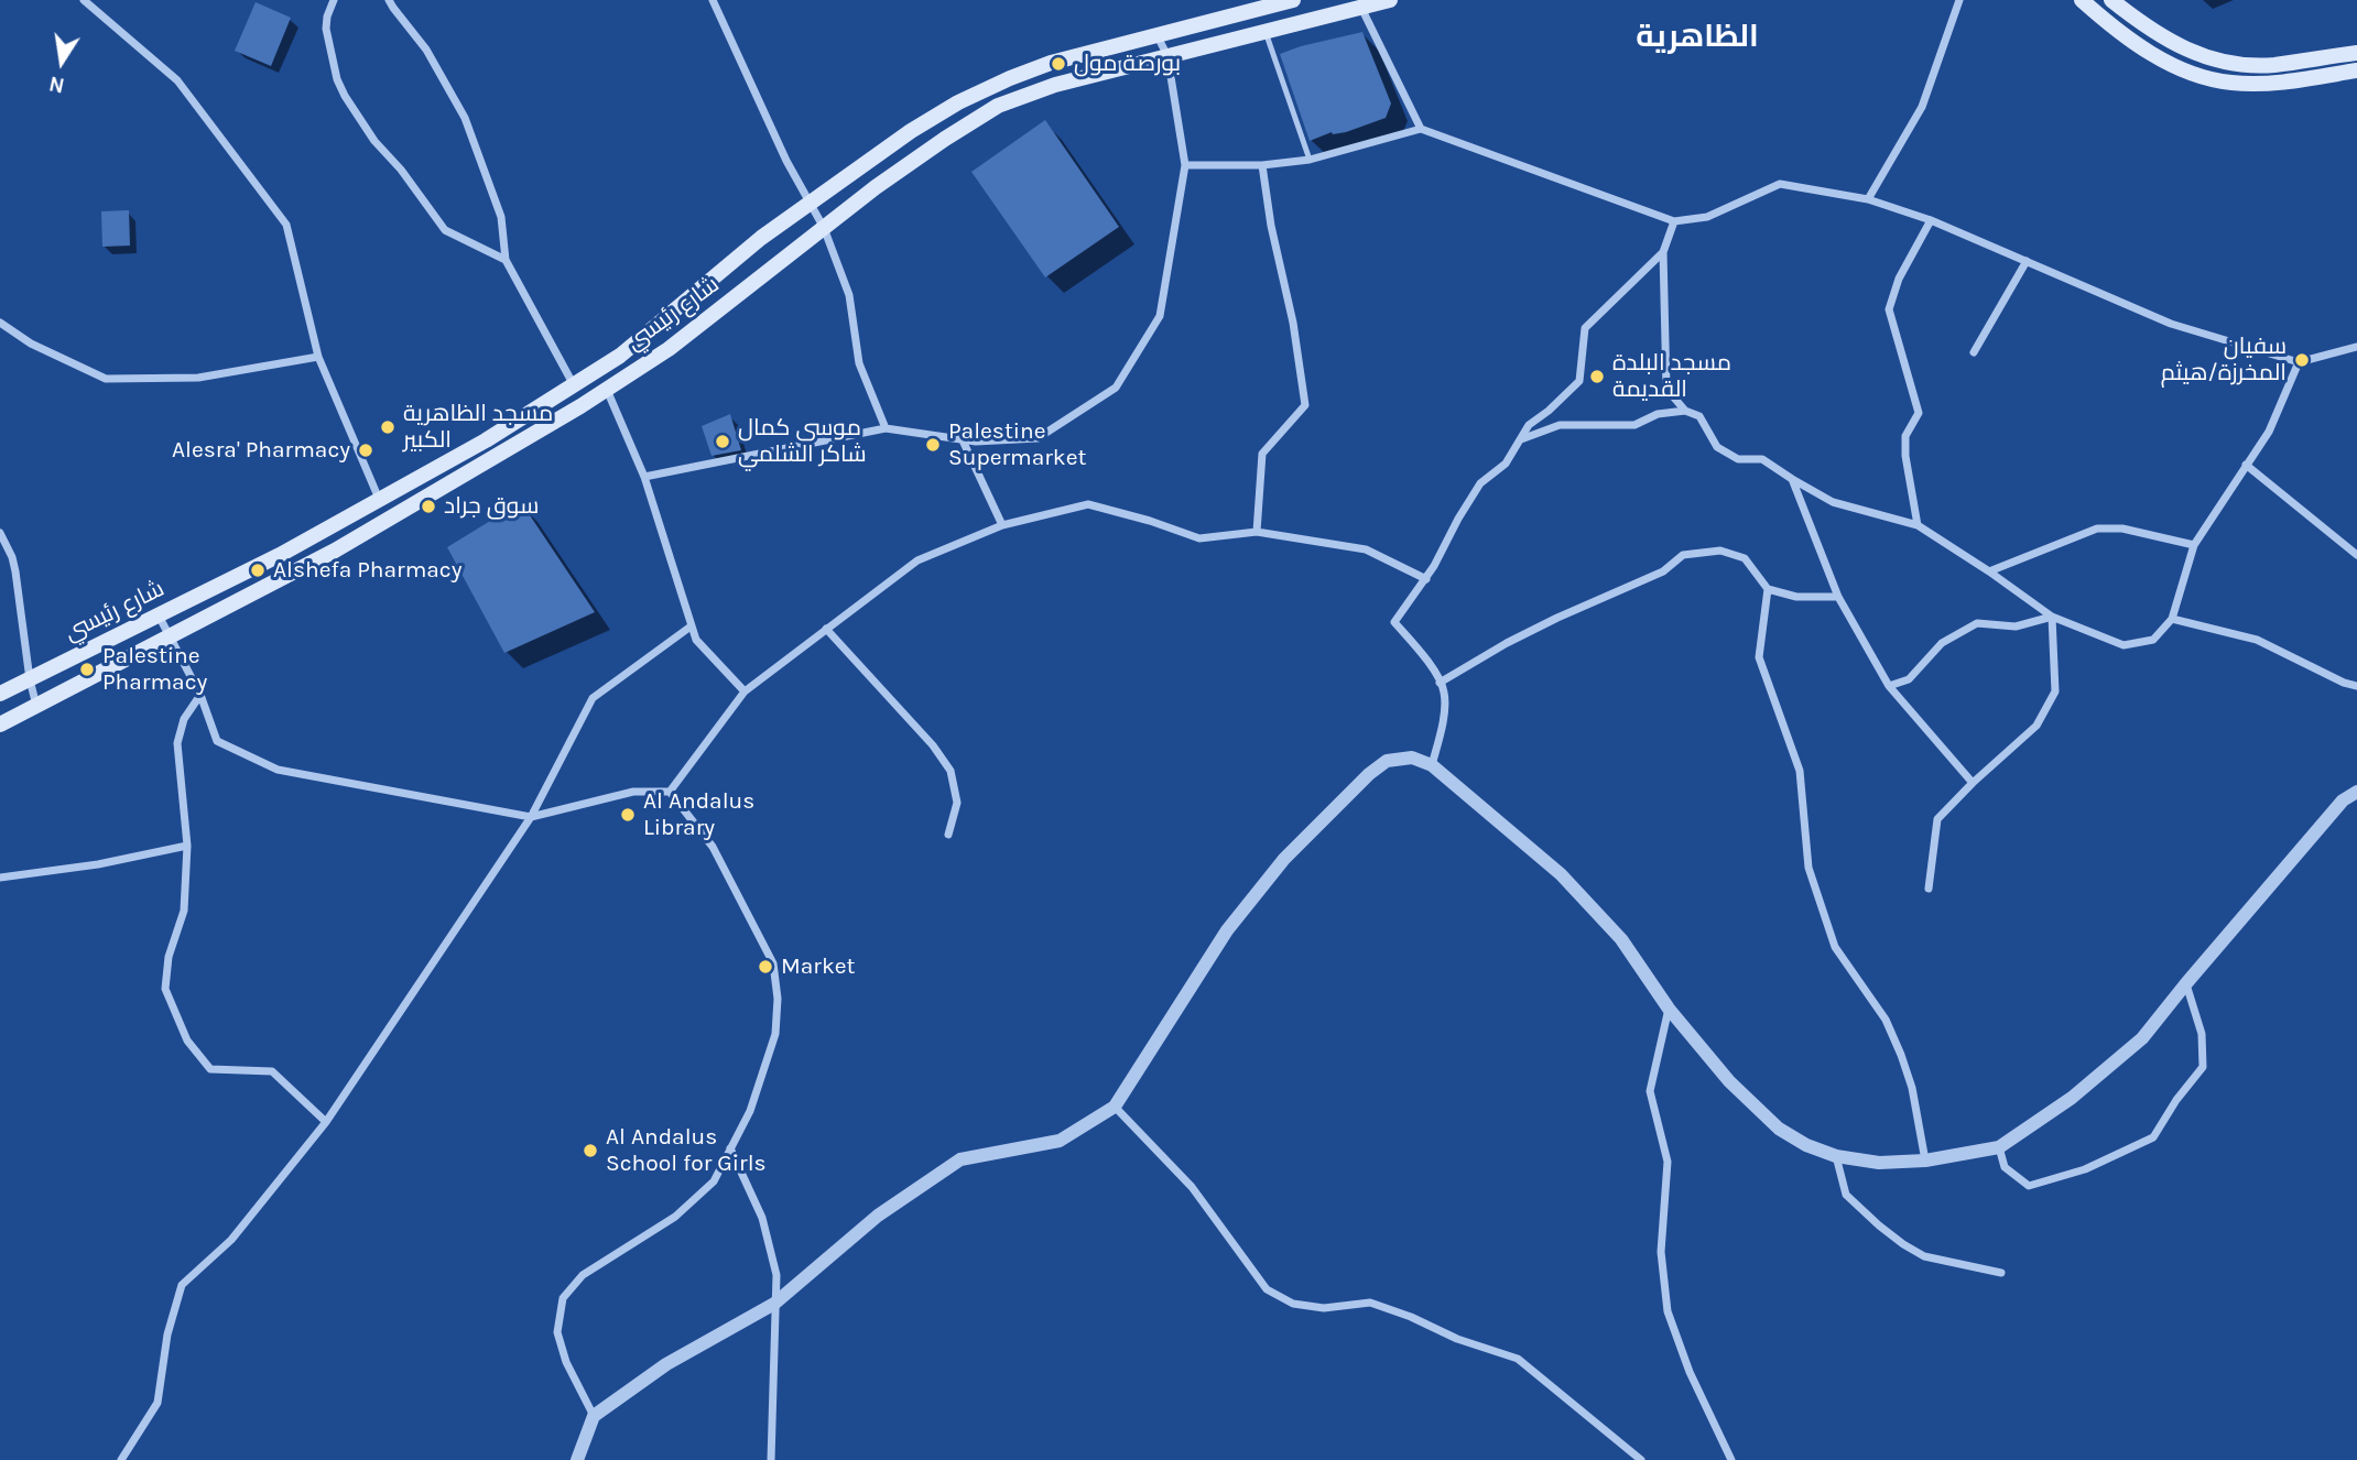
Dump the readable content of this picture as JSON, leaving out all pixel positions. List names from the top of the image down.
{
  "streets": {
    "main road": ["شارع رئيسي"]
  },
  "districts": ["الظاهرية"],
  "places": [
    "بورصة مول",
    "سفيان المخرزة/هيثم",
    "مسجد البلدة القديمة",
    "مسجد الظاهرية الكبير",
    "موسى كمال شاكر الشلمي",
    "Palestine Supermarket",
    "Alesra' Pharmacy",
    "سوق جراد",
    "Alshefa Pharmacy",
    "Palestine Pharmacy",
    "Al Andalus Library",
    "Market",
    "Al Andalus School for Girls"
  ],
  "north": "bottom"
}
